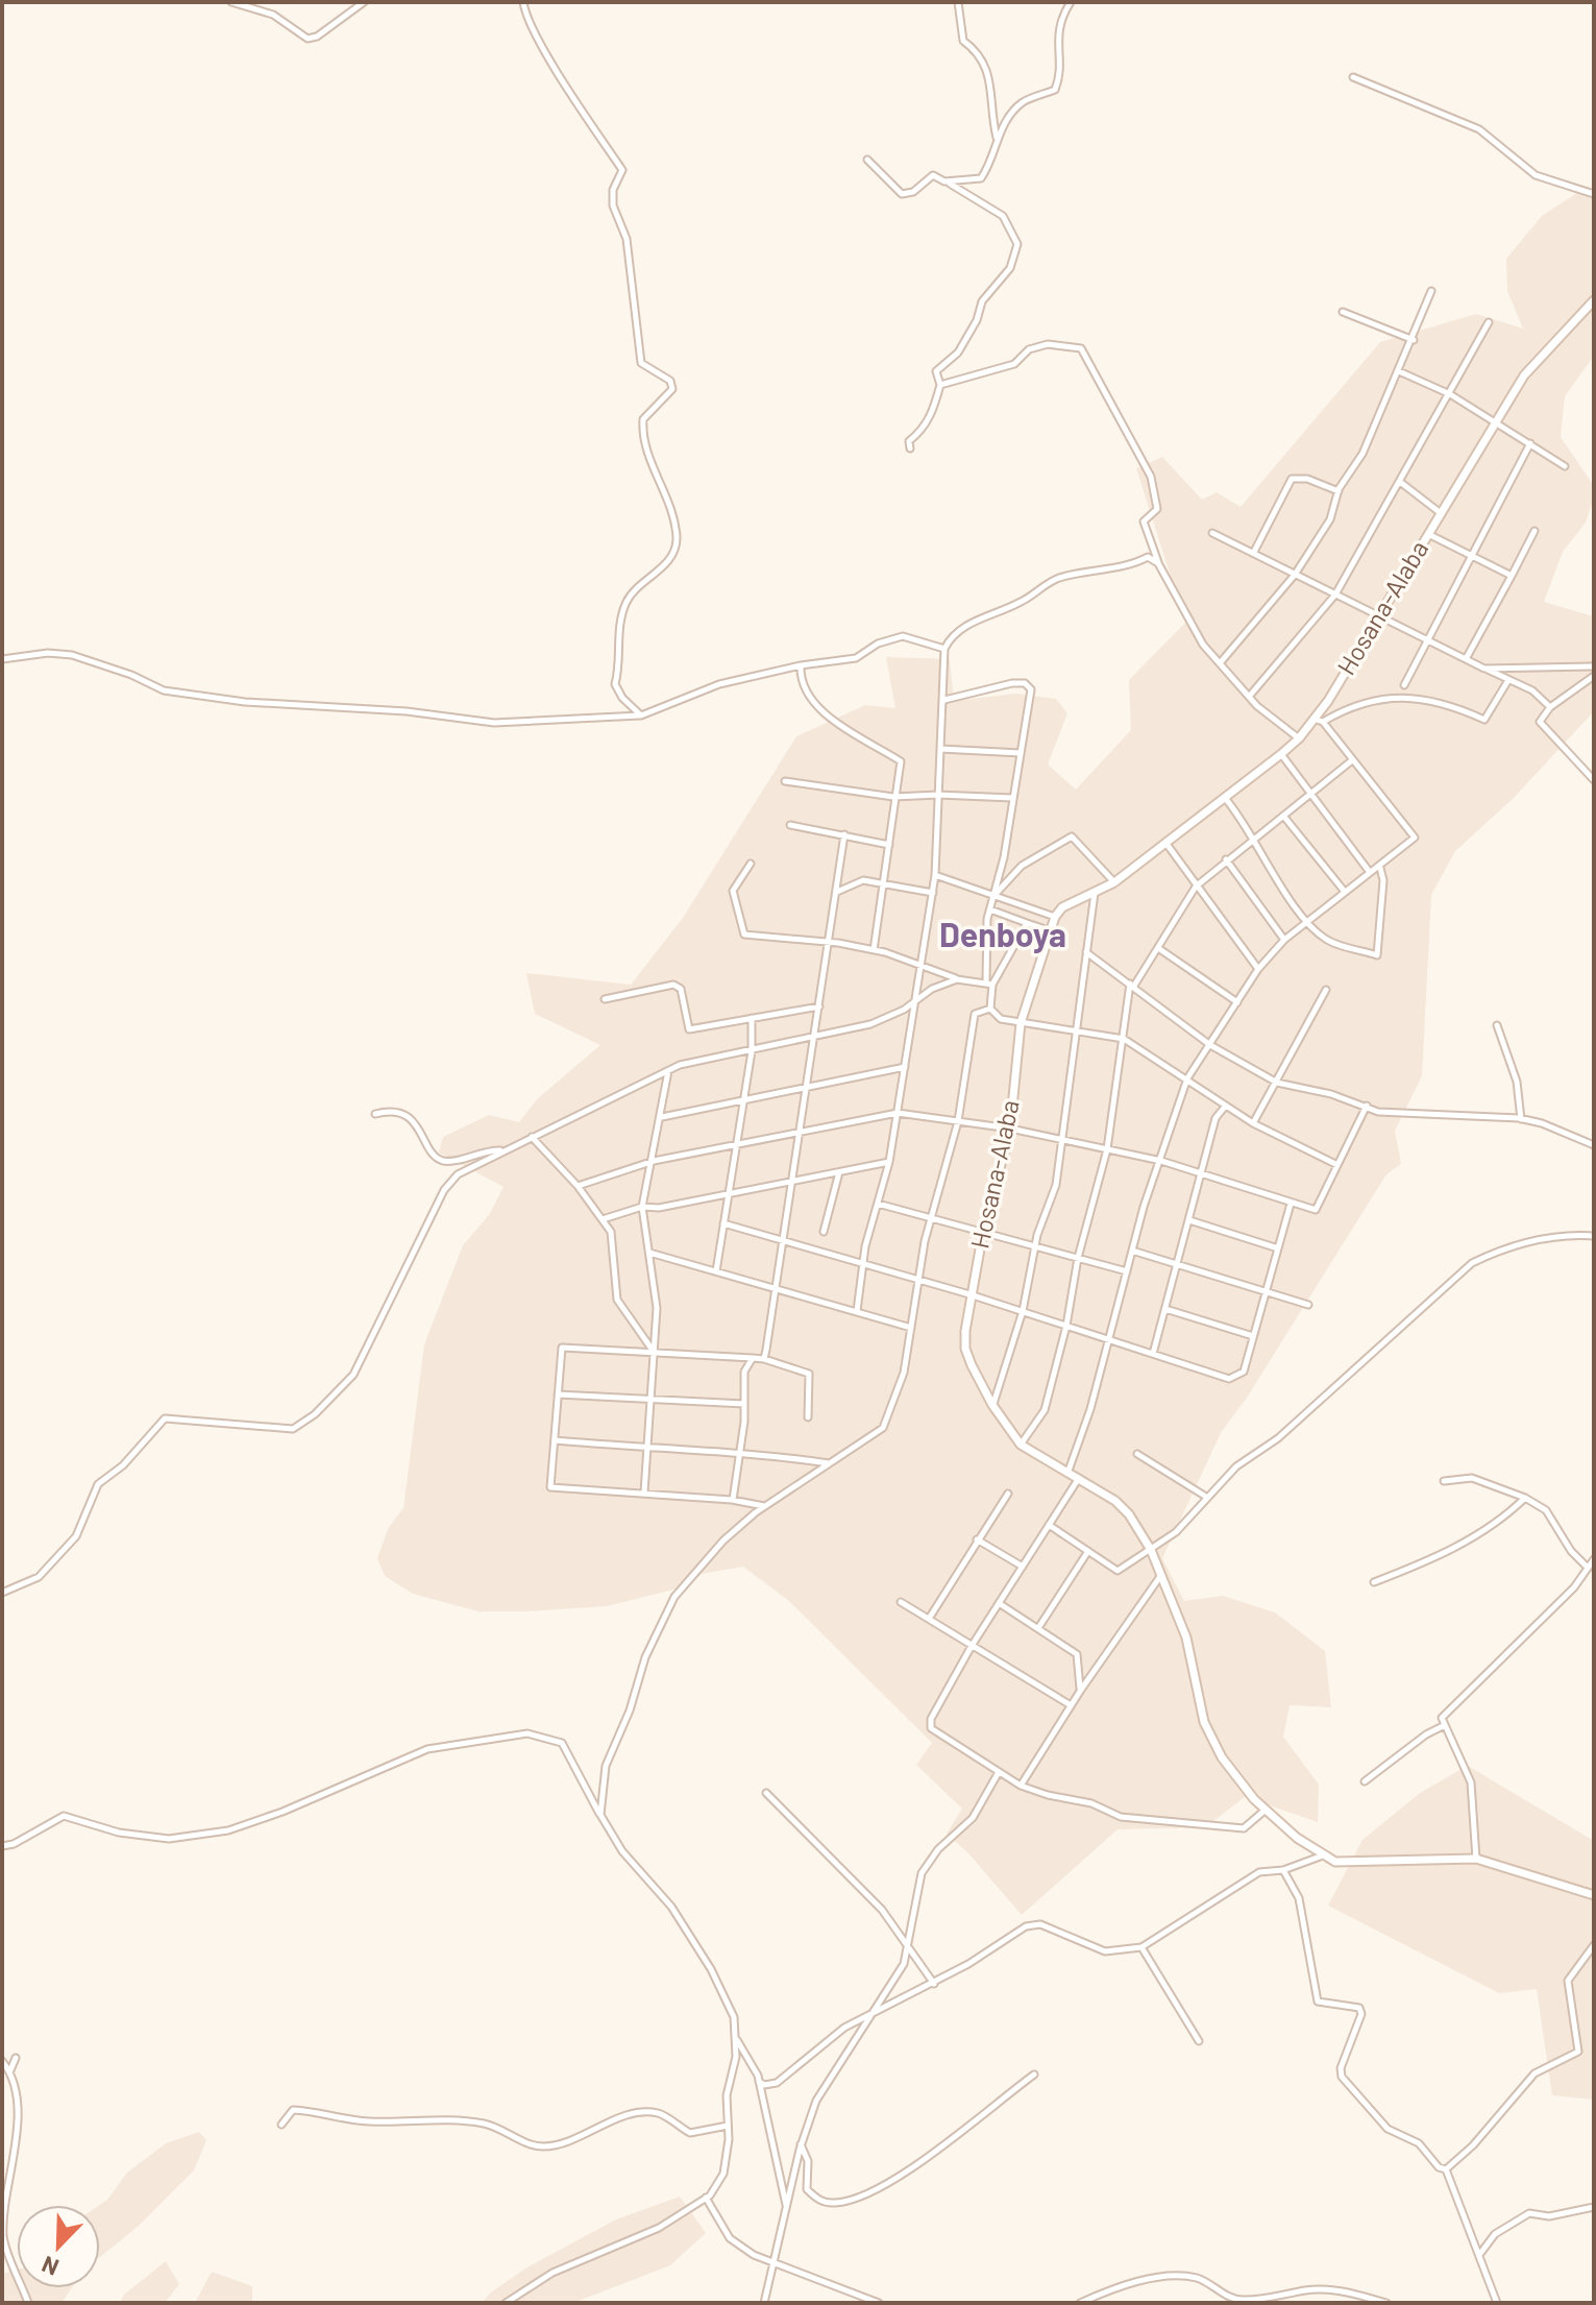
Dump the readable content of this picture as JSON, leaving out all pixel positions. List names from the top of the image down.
{
  "streets": {
    "main road": ["Hosana-Alaba"]
  },
  "districts": ["Denboya"],
  "north": "bottom left"
}
